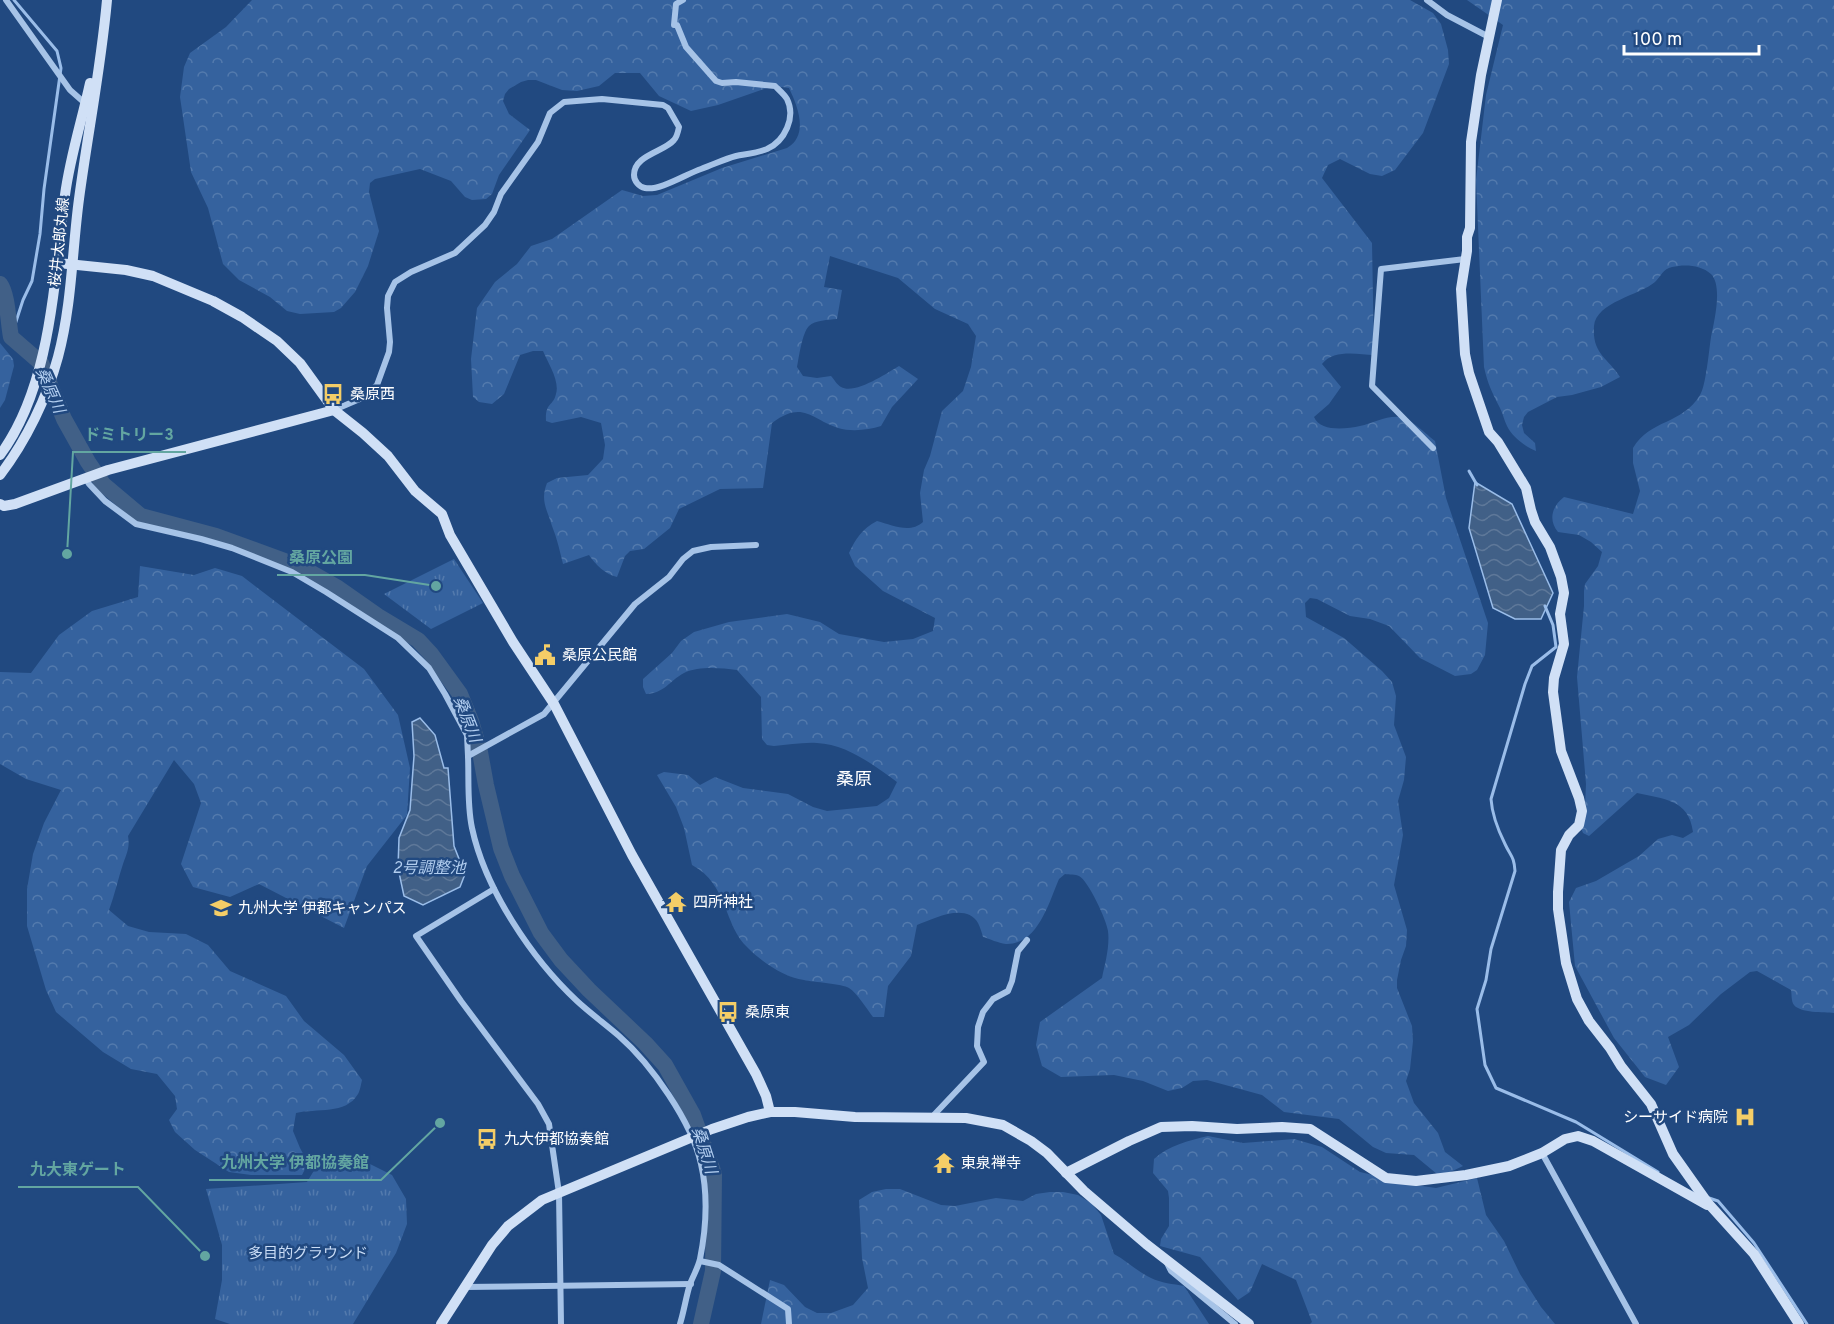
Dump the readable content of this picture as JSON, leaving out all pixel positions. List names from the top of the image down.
{
  "streets": {
    "street": ["桜井太郎丸線"]
  },
  "districts": ["桑原"],
  "water": ["桑原川", "2号調整池"],
  "parks": ["多目的グラウンド"],
  "places": {
    "bus stop": ["桑原西", "桑原東", "九大伊都協奏館"],
    "other": [
      "ドミトリー3",
      "桑原公園",
      "九州大学 伊都協奏館",
      "九大東ゲート"
    ],
    "public building": ["桑原公民館"],
    "temple": ["四所神社", "東泉禅寺"],
    "school or university": ["九州大学 伊都キャンパス"],
    "hospital": ["シーサイド病院"]
  },
  "scale_bar": "100 m"
}
